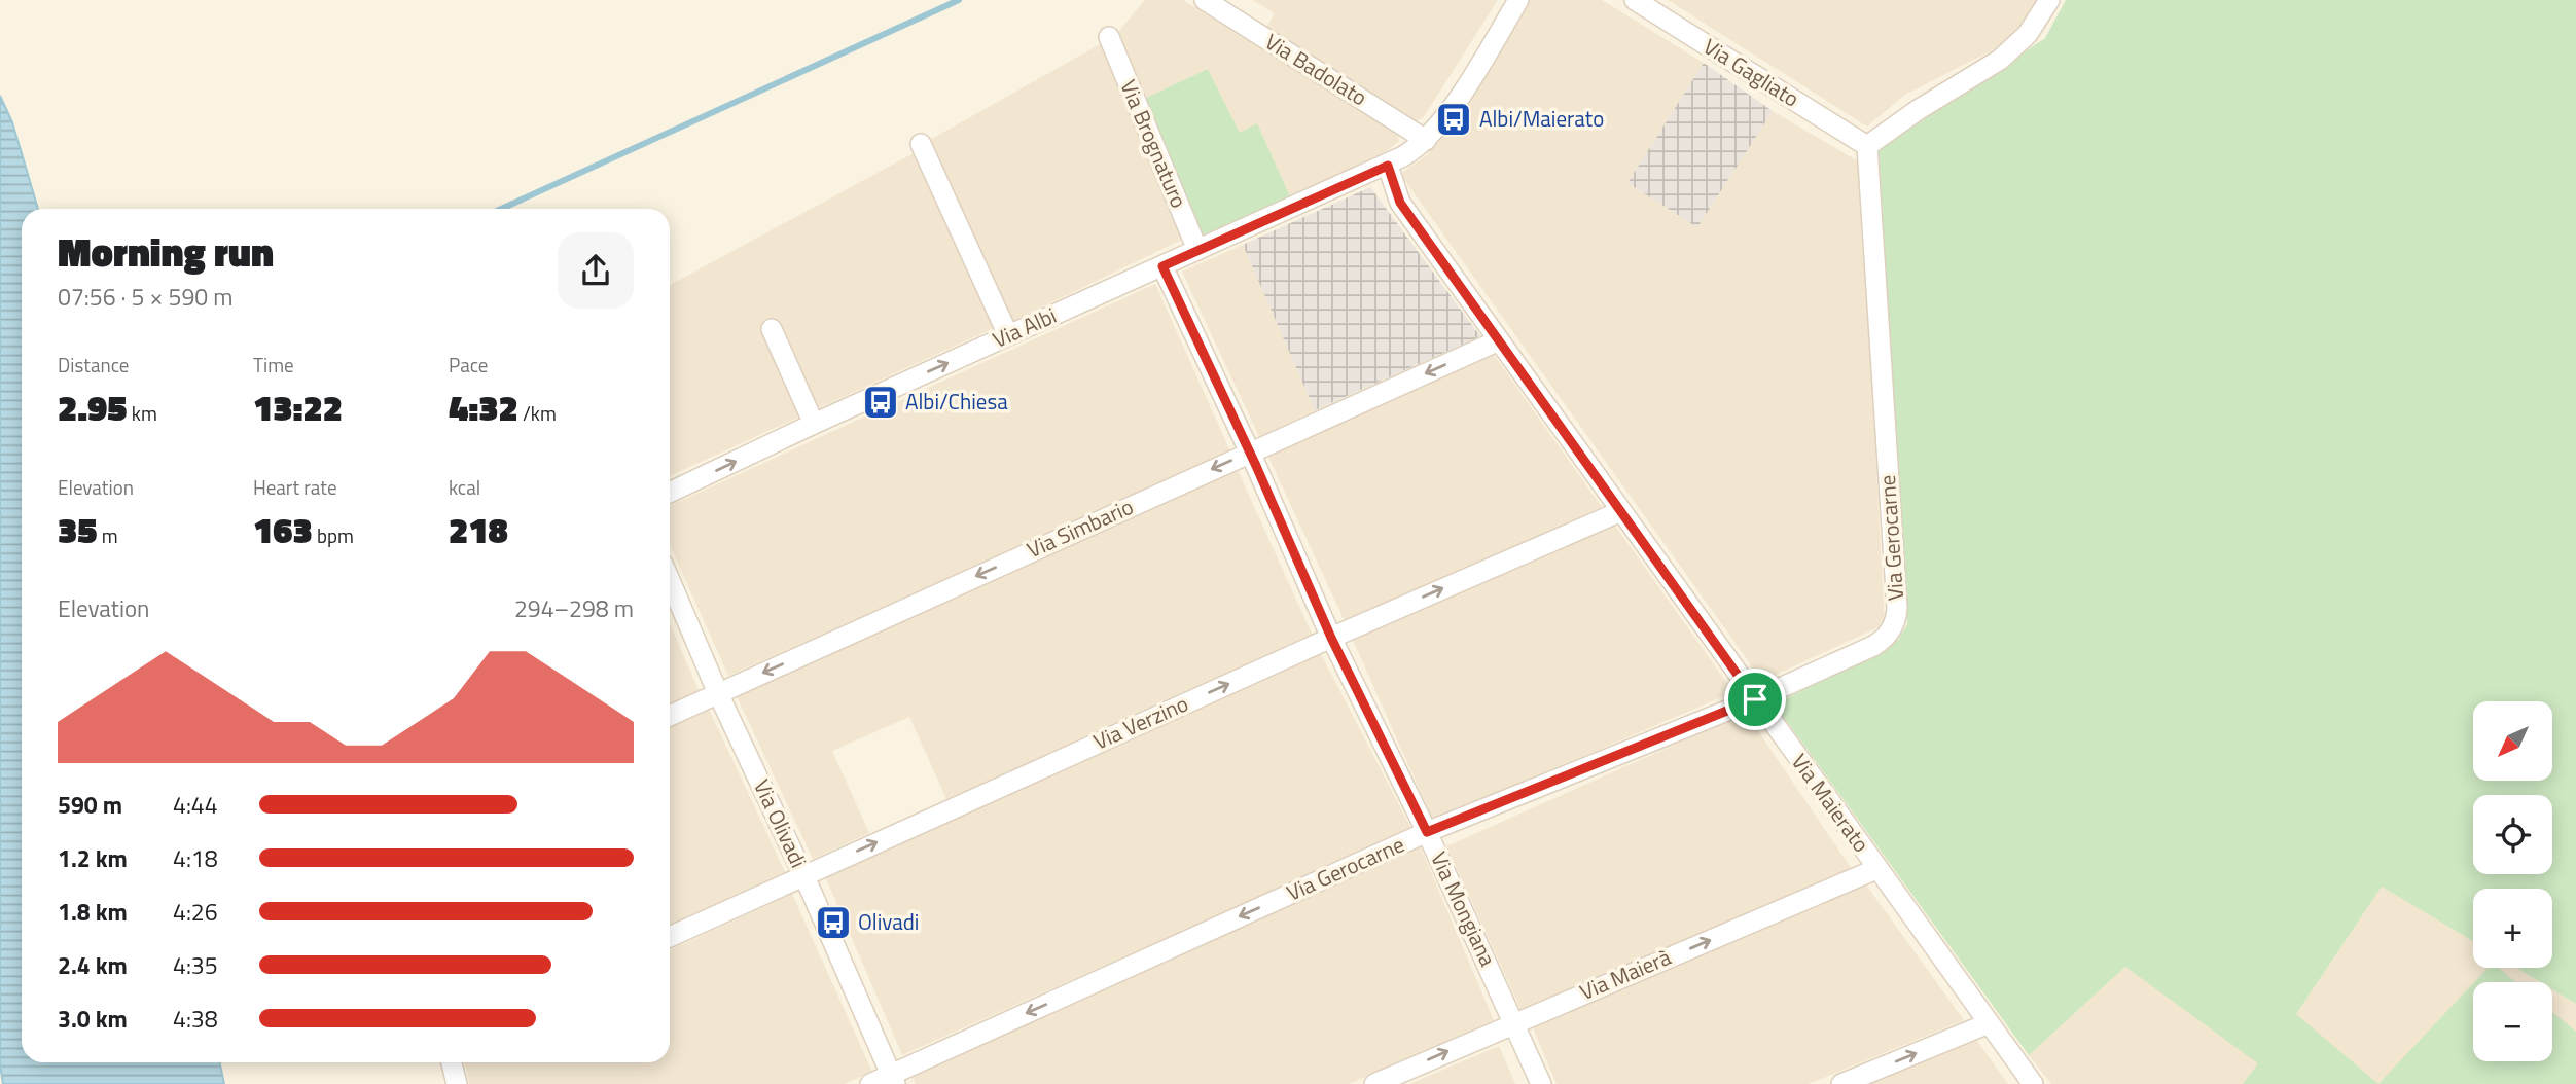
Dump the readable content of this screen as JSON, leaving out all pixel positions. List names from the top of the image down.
{
  "streets": {
    "street": [
      "Via Badolato",
      "Via Gagliato",
      "Via Brognaturo",
      "Via Albi",
      "Via Simbario",
      "Via Gerocarne",
      "Via Verzino",
      "Via Maierato",
      "Via Olivadi",
      "Via Mongiana",
      "Via Maierà"
    ]
  },
  "crossings": [
    ["Via Badolato", "Via Albi"],
    ["Via Gagliato", "Via Gerocarne"],
    ["Via Brognaturo", "Via Albi"],
    ["Via Albi", "Via Maierato"],
    ["Via Albi", "Via Mongiana"],
    ["Via Simbario", "Via Maierato"],
    ["Via Simbario", "Via Olivadi"],
    ["Via Simbario", "Via Mongiana"],
    ["Via Gerocarne", "Via Maierato"],
    ["Via Gerocarne", "Via Olivadi"],
    ["Via Gerocarne", "Via Mongiana"],
    ["Via Verzino", "Via Maierato"],
    ["Via Verzino", "Via Olivadi"],
    ["Via Verzino", "Via Mongiana"],
    ["Via Maierato", "Via Maierà"],
    ["Via Mongiana", "Via Maierà"]
  ],
  "one_way": [
    "Via Albi",
    "Via Simbario",
    "Via Gerocarne",
    "Via Verzino",
    "Via Maierà"
  ],
  "places": {
    "bus stop": ["Albi/Maierato", "Albi/Chiesa", "Olivadi"]
  },
  "north": "bottom left",
  "page": {
    "heading": ["Morning run", "07:56 · 5 × 590 m"],
    "stats": [
      ["Distance", "2.95 km"],
      ["Time", "13:22"],
      ["Pace", "4:32 /km"],
      ["Elevation", "35 m"],
      ["Heart rate", "163 bpm"],
      ["kcal", "218"]
    ],
    "chart": ["Elevation", "294–298 m"],
    "map_buttons": ["+", "−"],
    "list": [
      {
        "name": "590 m",
        "note": "4:44"
      },
      {
        "name": "1.2 km",
        "note": "4:18"
      },
      {
        "name": "1.8 km",
        "note": "4:26"
      },
      {
        "name": "2.4 km",
        "note": "4:35"
      },
      {
        "name": "3.0 km",
        "note": "4:38"
      }
    ]
  }
}
